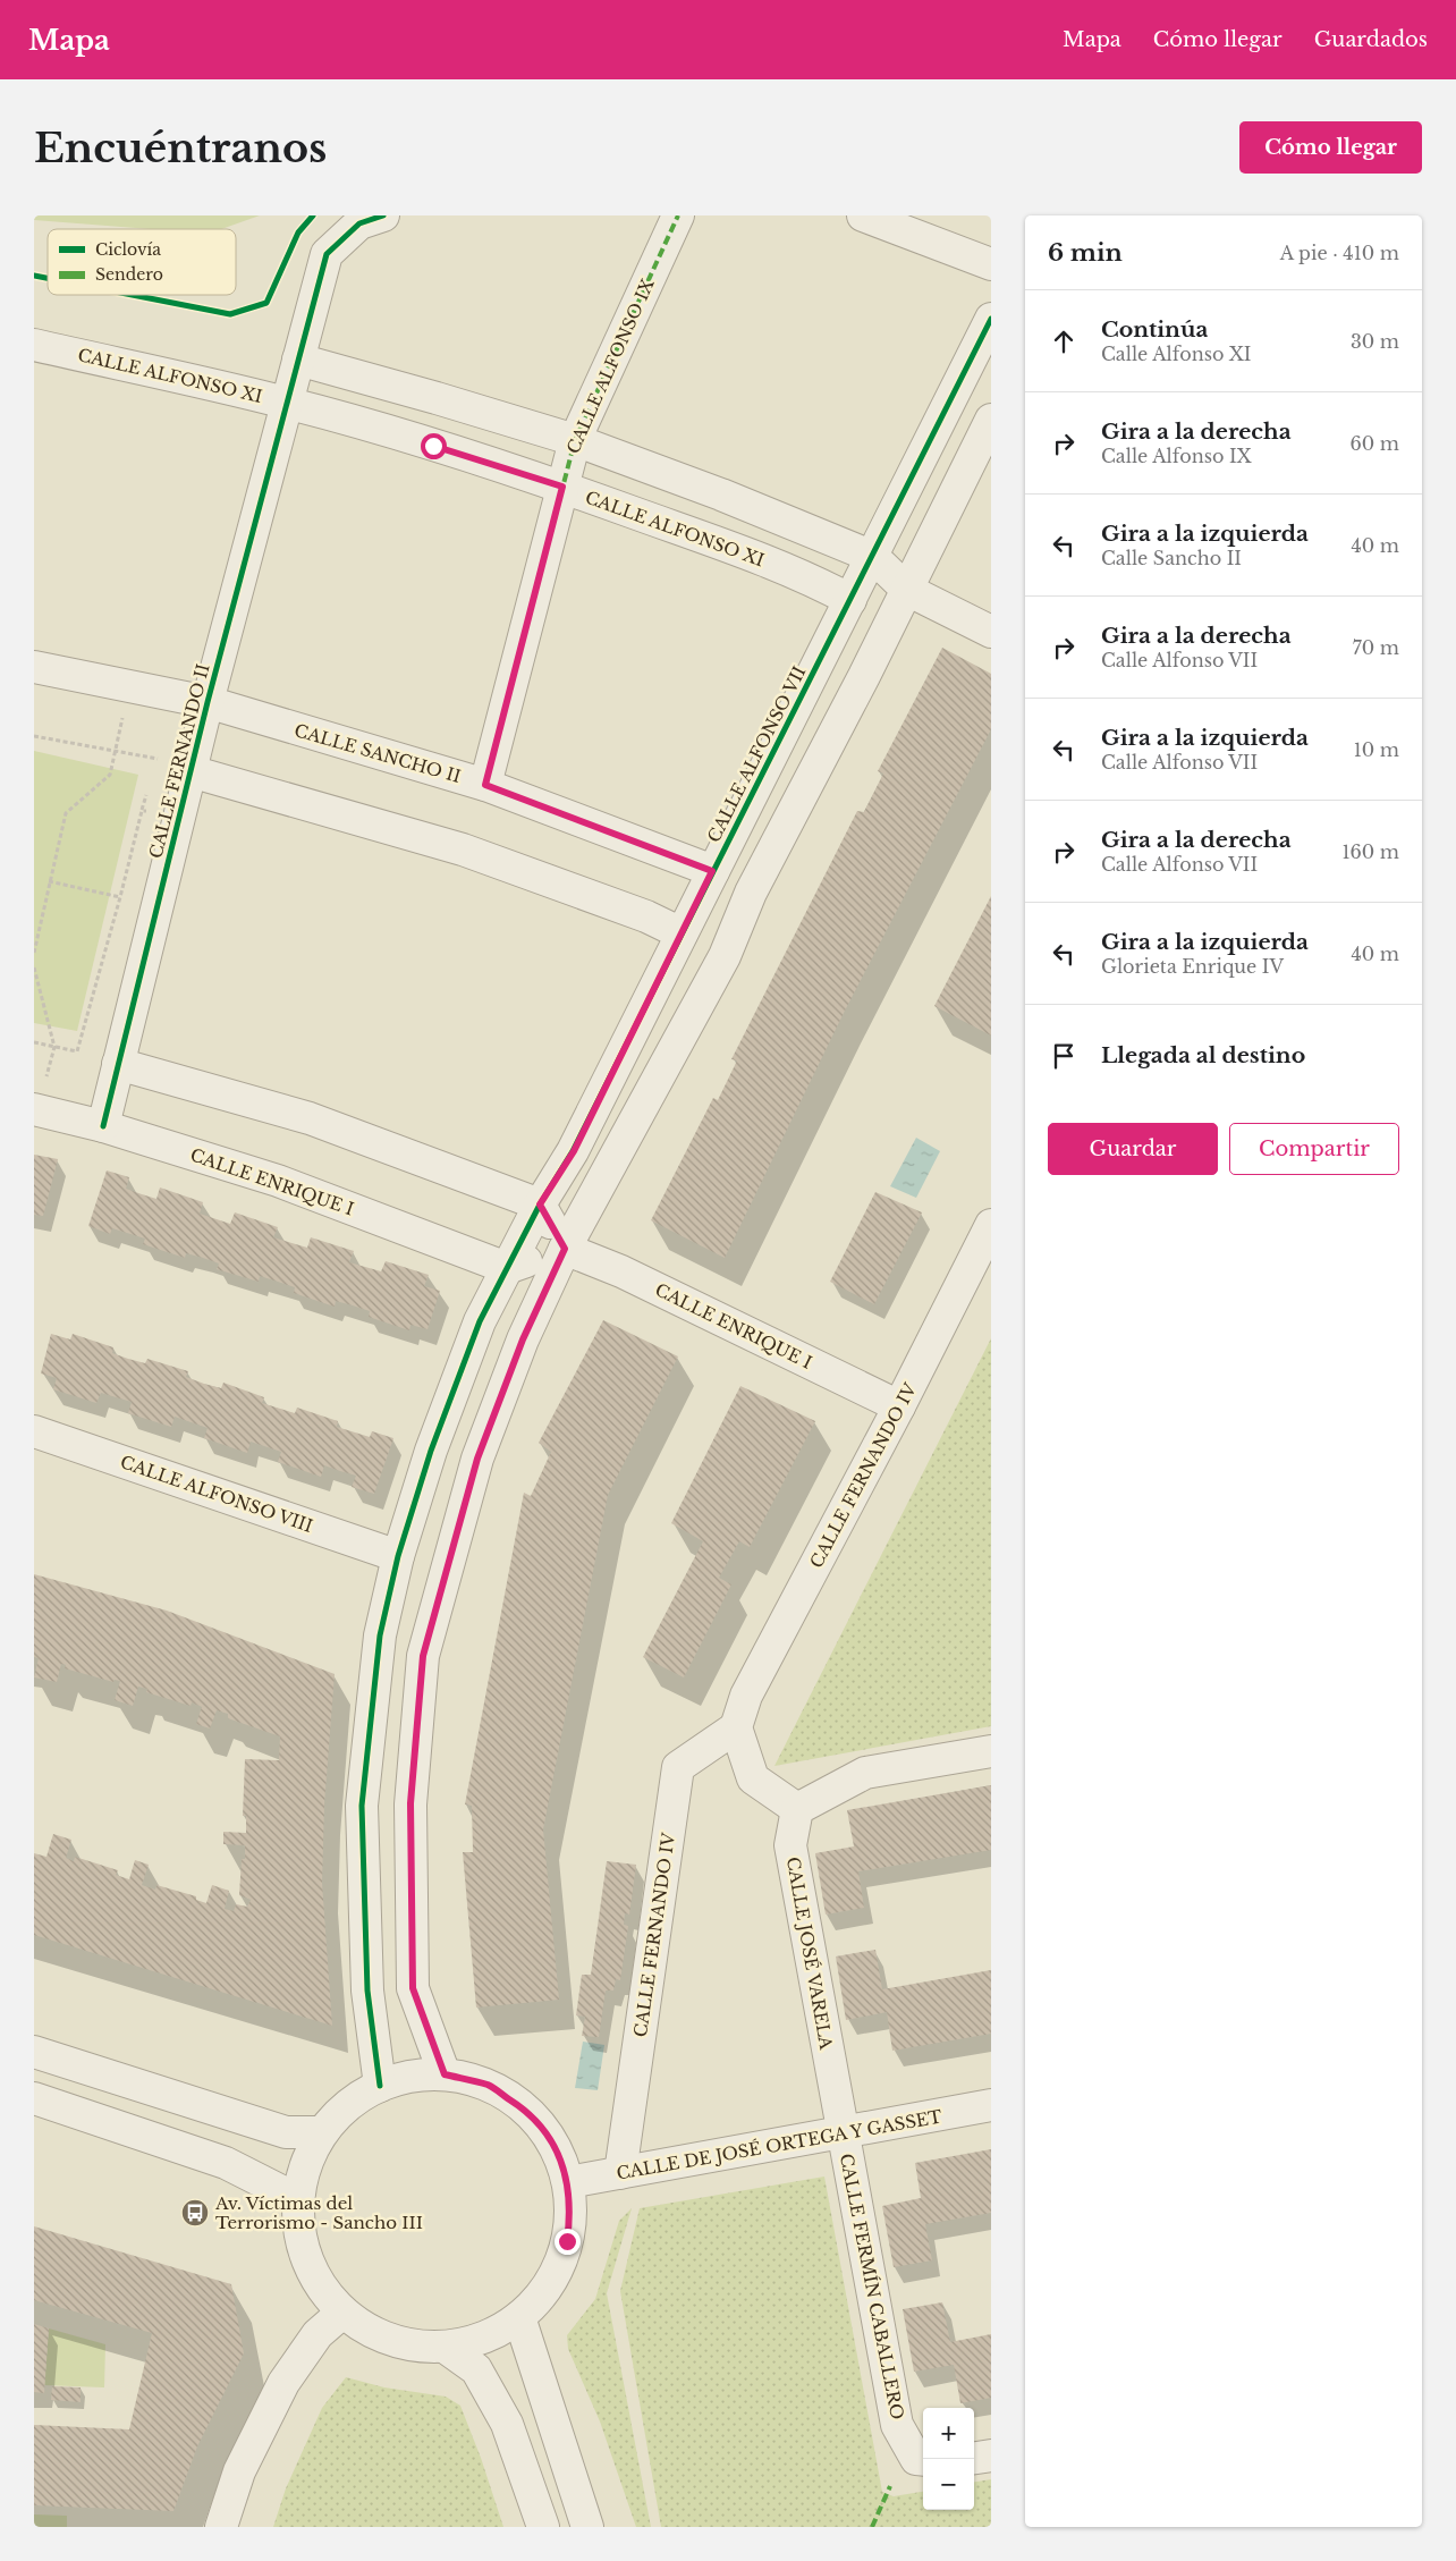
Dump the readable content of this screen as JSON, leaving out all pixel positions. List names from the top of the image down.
{
  "streets": {
    "street": [
      "CALLE ALFONSO IX",
      "CALLE ALFONSO XI",
      "CALLE SANCHO II",
      "CALLE ALFONSO VII",
      "CALLE FERNANDO II",
      "CALLE ENRIQUE I",
      "CALLE FERNANDO IV",
      "CALLE ALFONSO VIII",
      "CALLE JOSÉ VARELA",
      "CALLE DE JOSÉ ORTEGA Y GASSET",
      "CALLE FERMÍN CABALLERO"
    ]
  },
  "crossings": [
    ["CALLE ALFONSO IX", "CALLE ALFONSO XI"],
    ["CALLE ALFONSO IX", "CALLE SANCHO II"],
    ["CALLE ALFONSO XI", "CALLE ALFONSO VII"],
    ["CALLE ALFONSO XI", "CALLE FERNANDO II"],
    ["CALLE SANCHO II", "CALLE ALFONSO VII"],
    ["CALLE SANCHO II", "CALLE FERNANDO II"],
    ["CALLE ALFONSO VII", "CALLE ENRIQUE I"],
    ["CALLE ALFONSO VII", "CALLE ALFONSO VIII"],
    ["CALLE FERNANDO II", "CALLE ENRIQUE I"],
    ["CALLE ENRIQUE I", "CALLE FERNANDO IV"],
    ["CALLE FERNANDO IV", "CALLE DE JOSÉ ORTEGA Y GASSET"],
    ["CALLE JOSÉ VARELA", "CALLE DE JOSÉ ORTEGA Y GASSET"],
    ["CALLE JOSÉ VARELA", "CALLE FERMÍN CABALLERO"],
    ["CALLE DE JOSÉ ORTEGA Y GASSET", "CALLE FERMÍN CABALLERO"]
  ],
  "places": {
    "bus stop": ["Av. Víctimas del Terrorismo - Sancho III"]
  },
  "legend": ["Ciclovía", "Sendero"],
  "page": {
    "header": "Mapa",
    "nav": ["Mapa", "Cómo llegar", "Guardados"],
    "buttons": [
      "Cómo llegar",
      ["Guardar", "Compartir"]
    ],
    "title": "Encuéntranos",
    "heading": ["6 min", "A pie · 410 m"],
    "list": [
      ["Continúa", "Calle Alfonso XI", "30 m"],
      ["Gira a la derecha", "Calle Alfonso IX", "60 m"],
      ["Gira a la izquierda", "Calle Sancho II", "40 m"],
      ["Gira a la derecha", "Calle Alfonso VII", "70 m"],
      ["Gira a la izquierda", "Calle Alfonso VII", "10 m"],
      ["Gira a la derecha", "Calle Alfonso VII", "160 m"],
      ["Gira a la izquierda", "Glorieta Enrique IV", "40 m"],
      "Llegada al destino"
    ],
    "map_buttons": ["+", "−"]
  }
}
